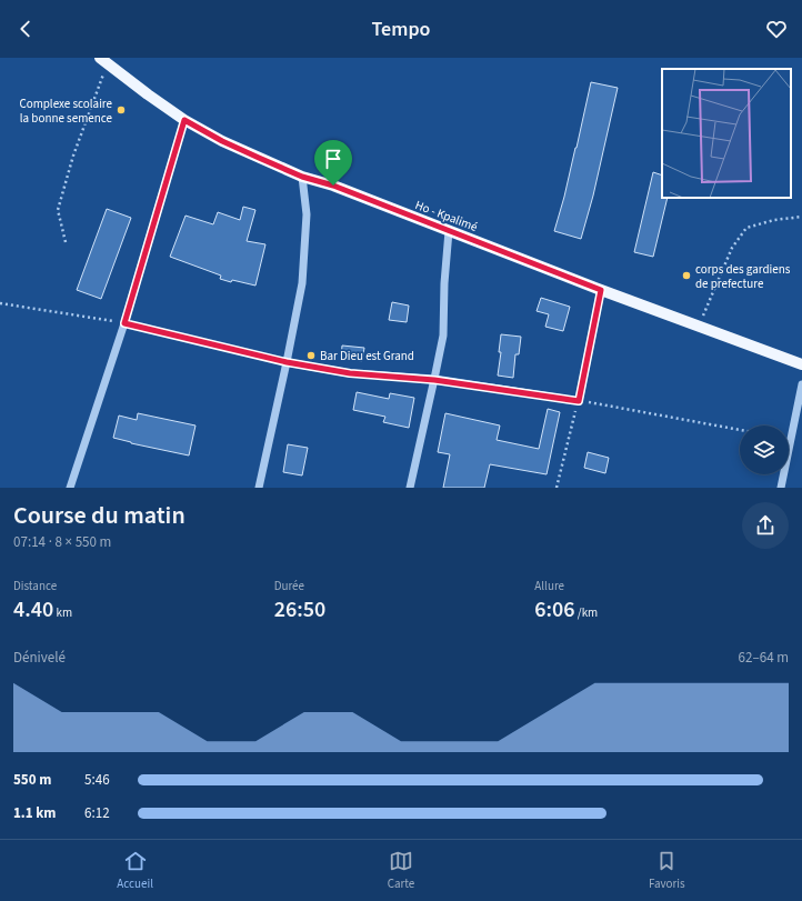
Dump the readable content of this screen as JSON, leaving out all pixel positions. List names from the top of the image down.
{
  "streets": {
    "main road": ["Ho - Kpalimé"]
  },
  "places": ["Complexe scolaire la bonne semence", "corps des gardiens de prefecture", "Bar Dieu est Grand"],
  "page": {
    "header": "Tempo",
    "heading": ["Course du matin", "07:14 · 8 × 550 m"],
    "stats": [
      ["Distance", "4.40 km"],
      ["Durée", "26:50"],
      ["Allure", "6:06 /km"]
    ],
    "chart": ["Dénivelé", "62–64 m"],
    "list": [
      {
        "name": "550 m",
        "note": "5:46"
      },
      {
        "name": "1.1 km",
        "note": "6:12"
      }
    ],
    "tabs": ["Accueil", "Carte", "Favoris"]
  }
}
